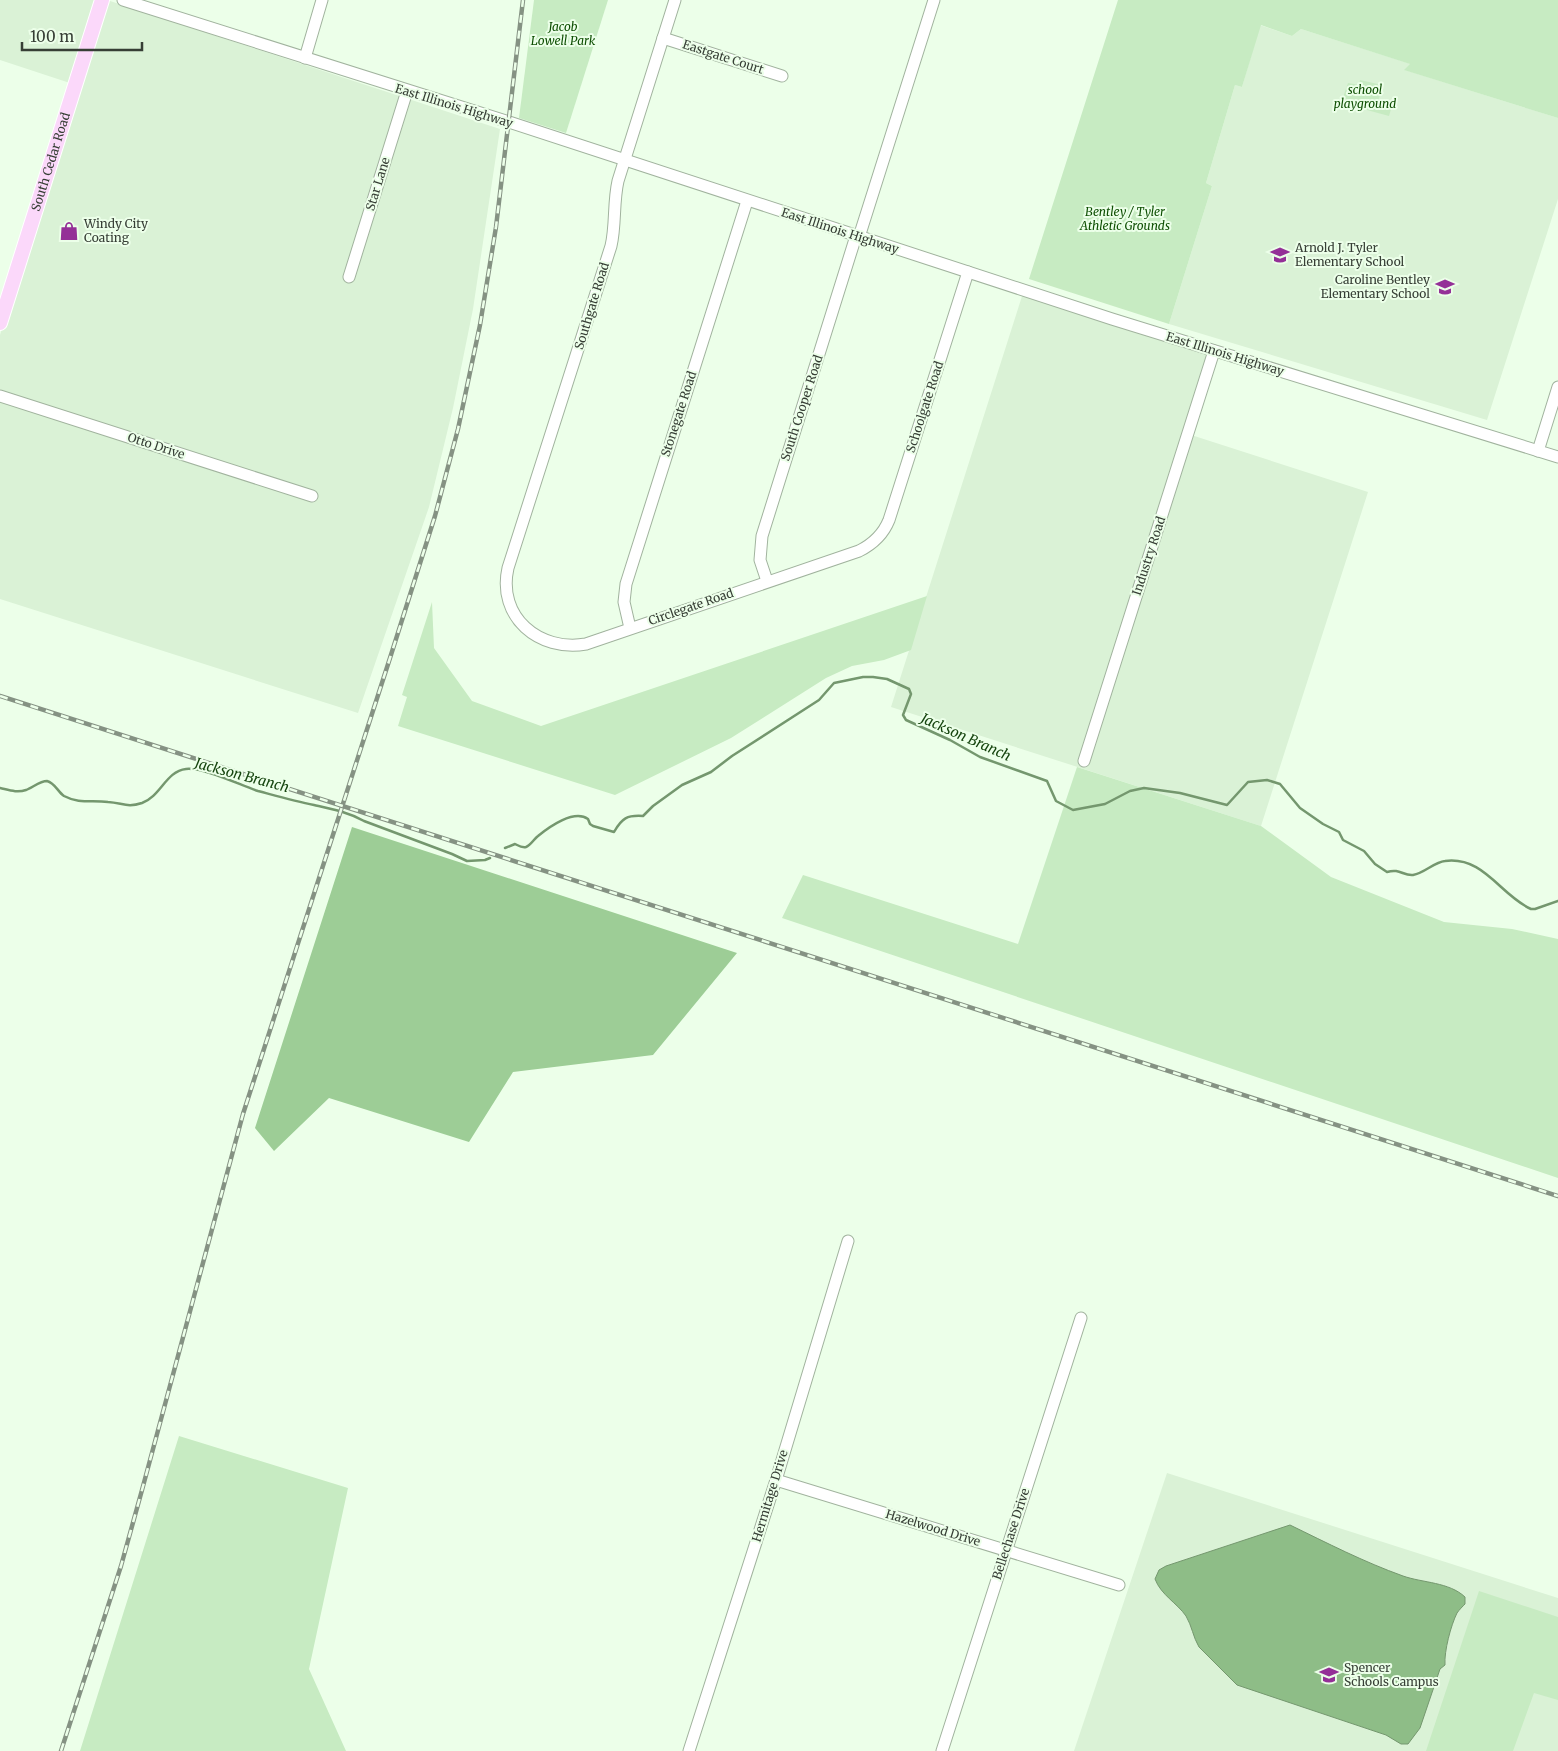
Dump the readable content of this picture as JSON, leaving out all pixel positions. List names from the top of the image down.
{
  "streets": {
    "main road": ["South Cedar Road"],
    "street": [
      "Eastgate Court",
      "East Illinois Highway",
      "Star Lane",
      "Southgate Road",
      "Schoolgate Road",
      "South Cooper Road",
      "Stonegate Road",
      "Otto Drive",
      "Industry Road",
      "Circlegate Road",
      "Hermitage Drive",
      "Hazelwood Drive",
      "Bellechase Drive"
    ]
  },
  "crossings": [
    ["Eastgate Court", "Southgate Road"],
    ["East Illinois Highway", "Star Lane"],
    ["East Illinois Highway", "Southgate Road"],
    ["East Illinois Highway", "Schoolgate Road"],
    ["East Illinois Highway", "South Cooper Road"],
    ["East Illinois Highway", "Stonegate Road"],
    ["East Illinois Highway", "Industry Road"],
    ["Southgate Road", "Circlegate Road"],
    ["Schoolgate Road", "Circlegate Road"],
    ["South Cooper Road", "Circlegate Road"],
    ["Stonegate Road", "Circlegate Road"],
    ["Hermitage Drive", "Hazelwood Drive"],
    ["Hazelwood Drive", "Bellechase Drive"]
  ],
  "water": ["Jackson Branch"],
  "parks": ["Jacob Lowell Park", "school playground", "Bentley / Tyler Athletic Grounds"],
  "places": {
    "shop": ["Windy City Coating"],
    "school or university": ["Arnold J. Tyler Elementary School", "Caroline Bentley Elementary School", "Spencer Schools Campus"]
  },
  "scale_bar": "100 m"
}
